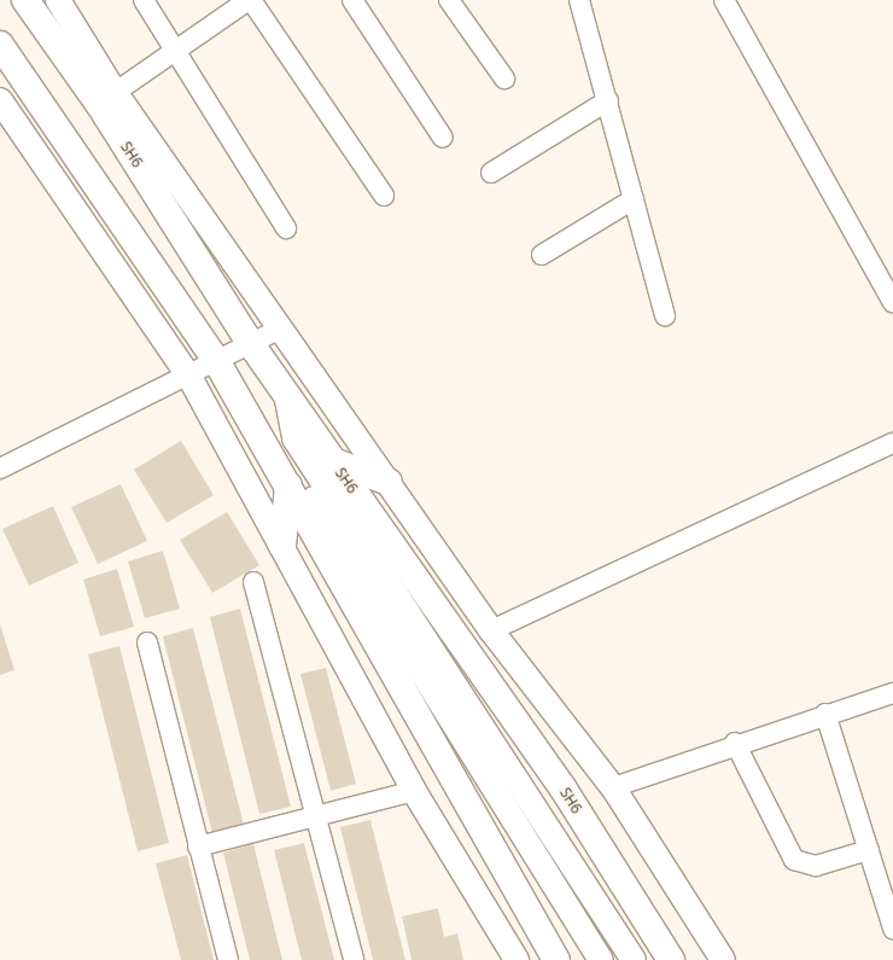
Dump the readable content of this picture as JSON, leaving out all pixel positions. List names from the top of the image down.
{
  "streets": {
    "main road": ["SH6"]
  }
}
